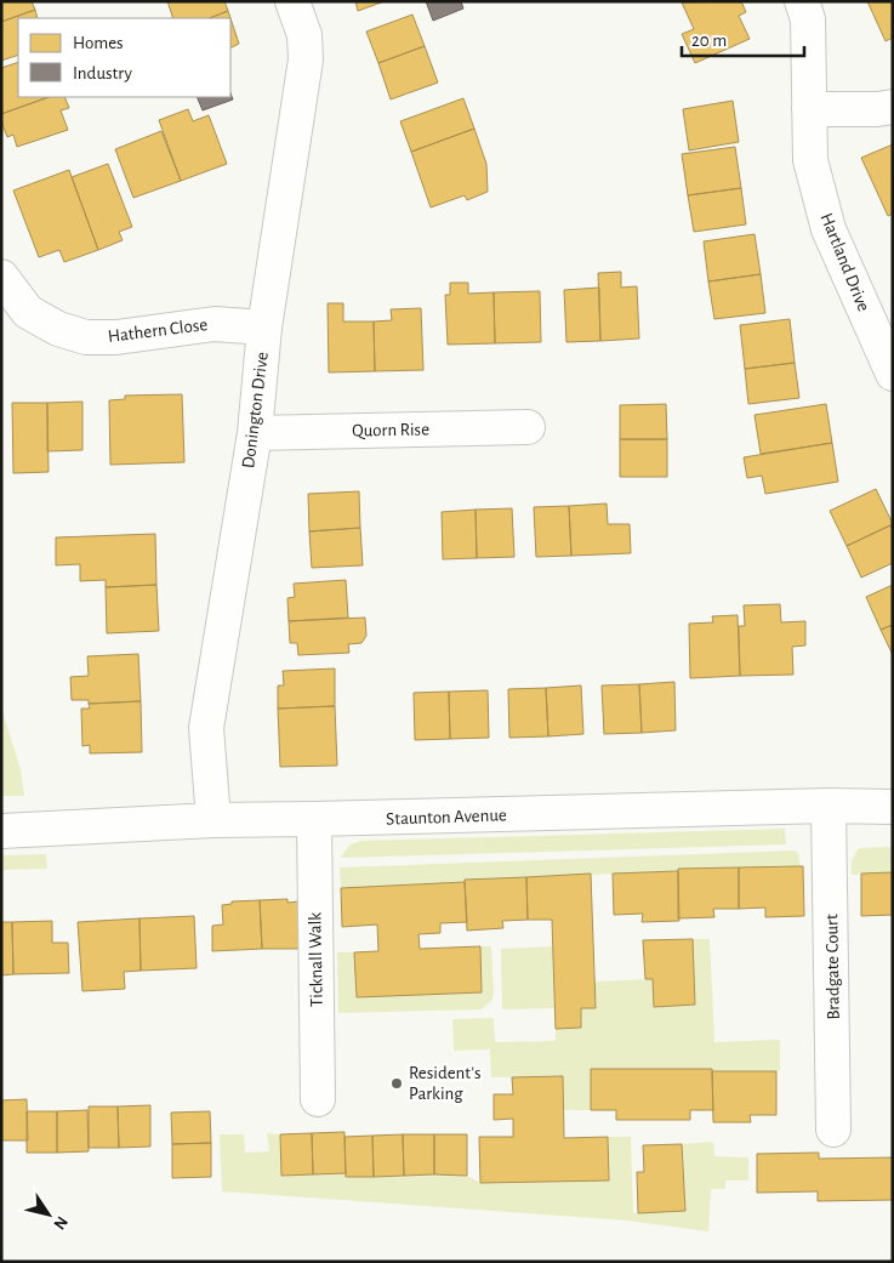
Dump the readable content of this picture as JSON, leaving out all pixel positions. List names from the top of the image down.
{
  "streets": {
    "street": [
      "Hartland Drive",
      "Hathern Close",
      "Donington Drive",
      "Quorn Rise",
      "Staunton Avenue",
      "Ticknall Walk",
      "Bradgate Court"
    ]
  },
  "crossings": [
    ["Hathern Close", "Donington Drive"],
    ["Donington Drive", "Quorn Rise"],
    ["Donington Drive", "Staunton Avenue"],
    ["Staunton Avenue", "Ticknall Walk"],
    ["Staunton Avenue", "Bradgate Court"]
  ],
  "places": ["Resident's Parking"],
  "legend": ["Homes", "Industry"],
  "scale_bar": "20 m",
  "north": "bottom right"
}
